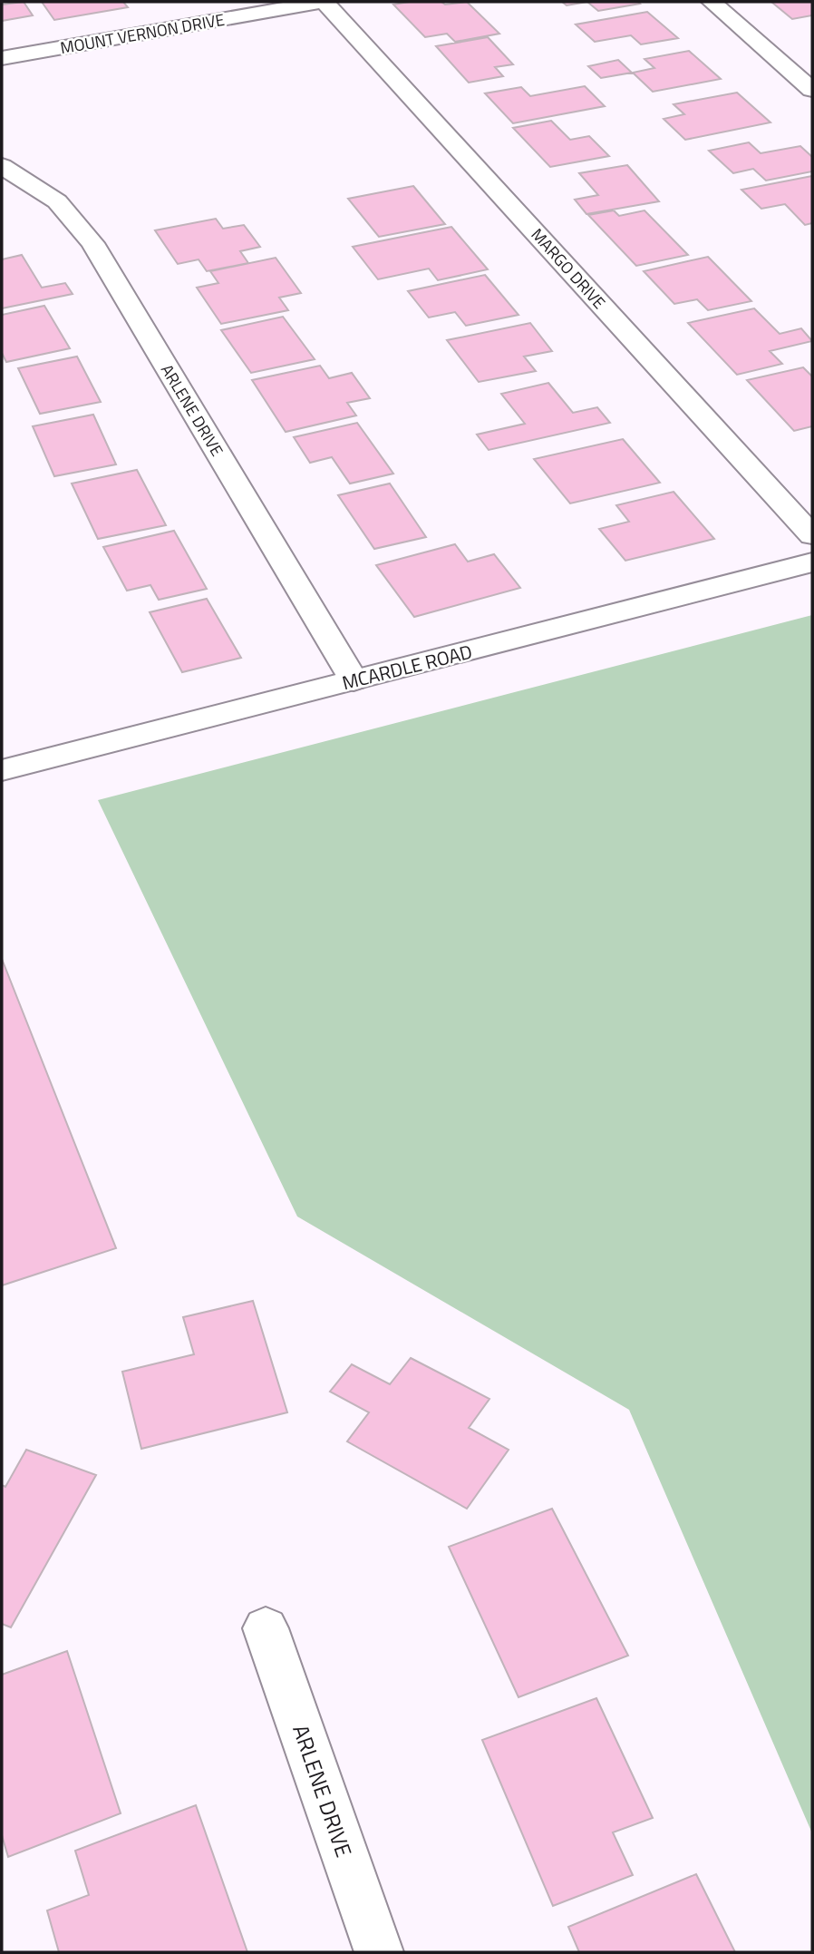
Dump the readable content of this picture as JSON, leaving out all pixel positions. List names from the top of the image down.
{
  "streets": {
    "street": [
      "MOUNT VERNON DRIVE",
      "MARGO DRIVE",
      "ARLENE DRIVE",
      "MCARDLE ROAD"
    ]
  },
  "crossings": [
    ["MOUNT VERNON DRIVE", "MARGO DRIVE"],
    ["ARLENE DRIVE", "MCARDLE ROAD"]
  ]
}
